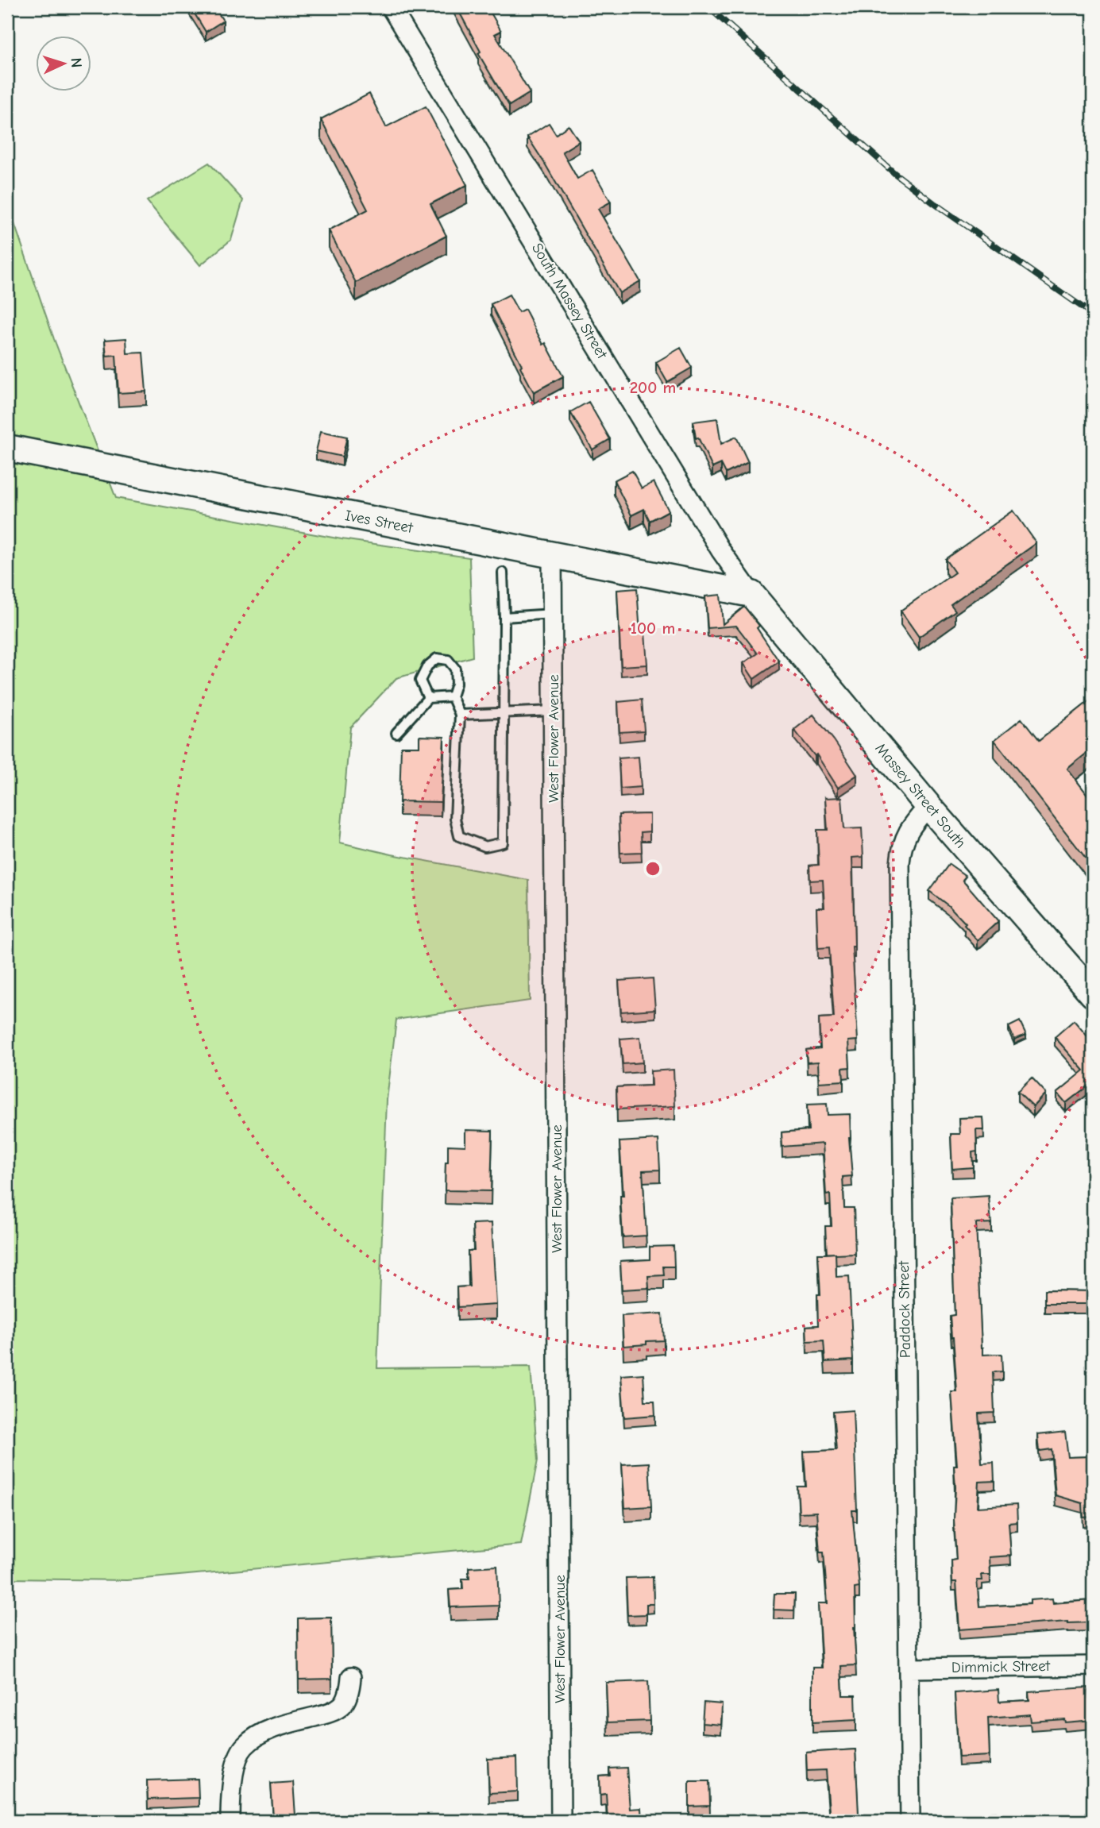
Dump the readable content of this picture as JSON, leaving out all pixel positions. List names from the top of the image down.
{
  "streets": {
    "street": [
      "South Massey Street",
      "Ives Street",
      "West Flower Avenue",
      "Massey Street South",
      "Paddock Street",
      "Dimmick Street"
    ]
  },
  "crossings": [
    ["South Massey Street", "Ives Street"],
    ["South Massey Street", "Massey Street South"],
    ["Ives Street", "West Flower Avenue"],
    ["Ives Street", "Massey Street South"],
    ["Massey Street South", "Paddock Street"],
    ["Paddock Street", "Dimmick Street"]
  ],
  "north": "right",
  "rings": ["200 m", "100 m"]
}
